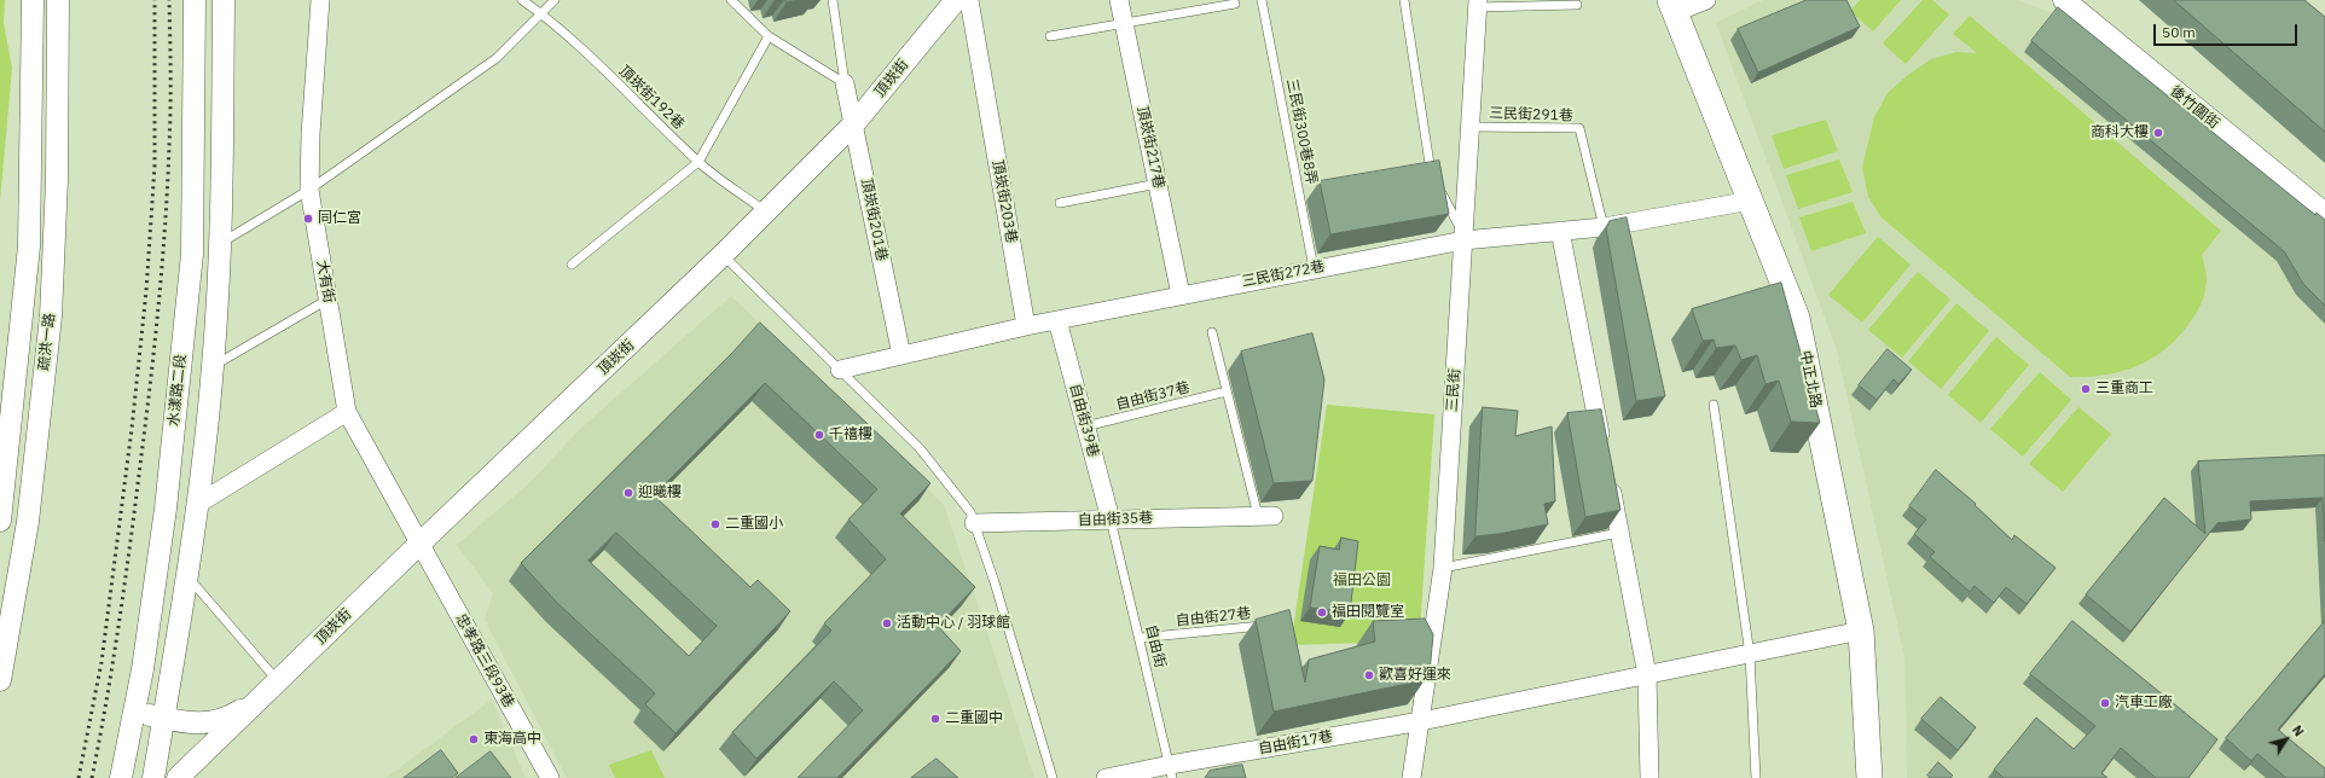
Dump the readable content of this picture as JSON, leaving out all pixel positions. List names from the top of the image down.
{
  "streets": {
    "main road": ["中正北路"],
    "street": [
      "頂崁街",
      "後竹圍街",
      "頂崁街217巷",
      "頂崁街203巷",
      "頂崁街201巷",
      "三民街272巷",
      "大有街",
      "疏洪一路",
      "水漾路二段",
      "三民街",
      "自由街39巷",
      "自由街35巷",
      "忠孝路三段93巷",
      "自由街17巷"
    ],
    "lane": [
      "頂崁街192巷",
      "三民街291巷",
      "三民街300巷8弄",
      "自由街37巷",
      "自由街27巷",
      "自由街"
    ]
  },
  "crossings": [
    ["頂崁街", "頂崁街192巷"],
    ["頂崁街", "頂崁街201巷"],
    ["頂崁街", "大有街"],
    ["頂崁街", "水漾路二段"],
    ["頂崁街", "忠孝路三段93巷"],
    ["三民街291巷", "三民街272巷"],
    ["三民街291巷", "三民街"],
    ["三民街300巷8弄", "三民街272巷"],
    ["頂崁街217巷", "三民街272巷"],
    ["三民街272巷", "中正北路"],
    ["三民街272巷", "三民街"],
    ["三民街272巷", "自由街39巷"],
    ["大有街", "忠孝路三段93巷"],
    ["中正北路", "自由街17巷"],
    ["三民街", "自由街17巷"],
    ["自由街37巷", "自由街39巷"],
    ["自由街37巷", "自由街35巷"],
    ["自由街39巷", "自由街35巷"],
    ["自由街39巷", "自由街"],
    ["自由街35巷", "自由街"],
    ["自由街27巷", "自由街"],
    ["自由街", "自由街17巷"]
  ],
  "parks": ["福田公園"],
  "places": [
    "商科大樓",
    "同仁宮",
    "三重商工",
    "千禧樓",
    "迎曦樓",
    "二重國小",
    "福田閱覽室",
    "活動中心 / 羽球館",
    "歡喜好運來",
    "汽車工廠",
    "二重國中",
    "東海高中"
  ],
  "scale_bar": "50 m",
  "north": "top right"
}
